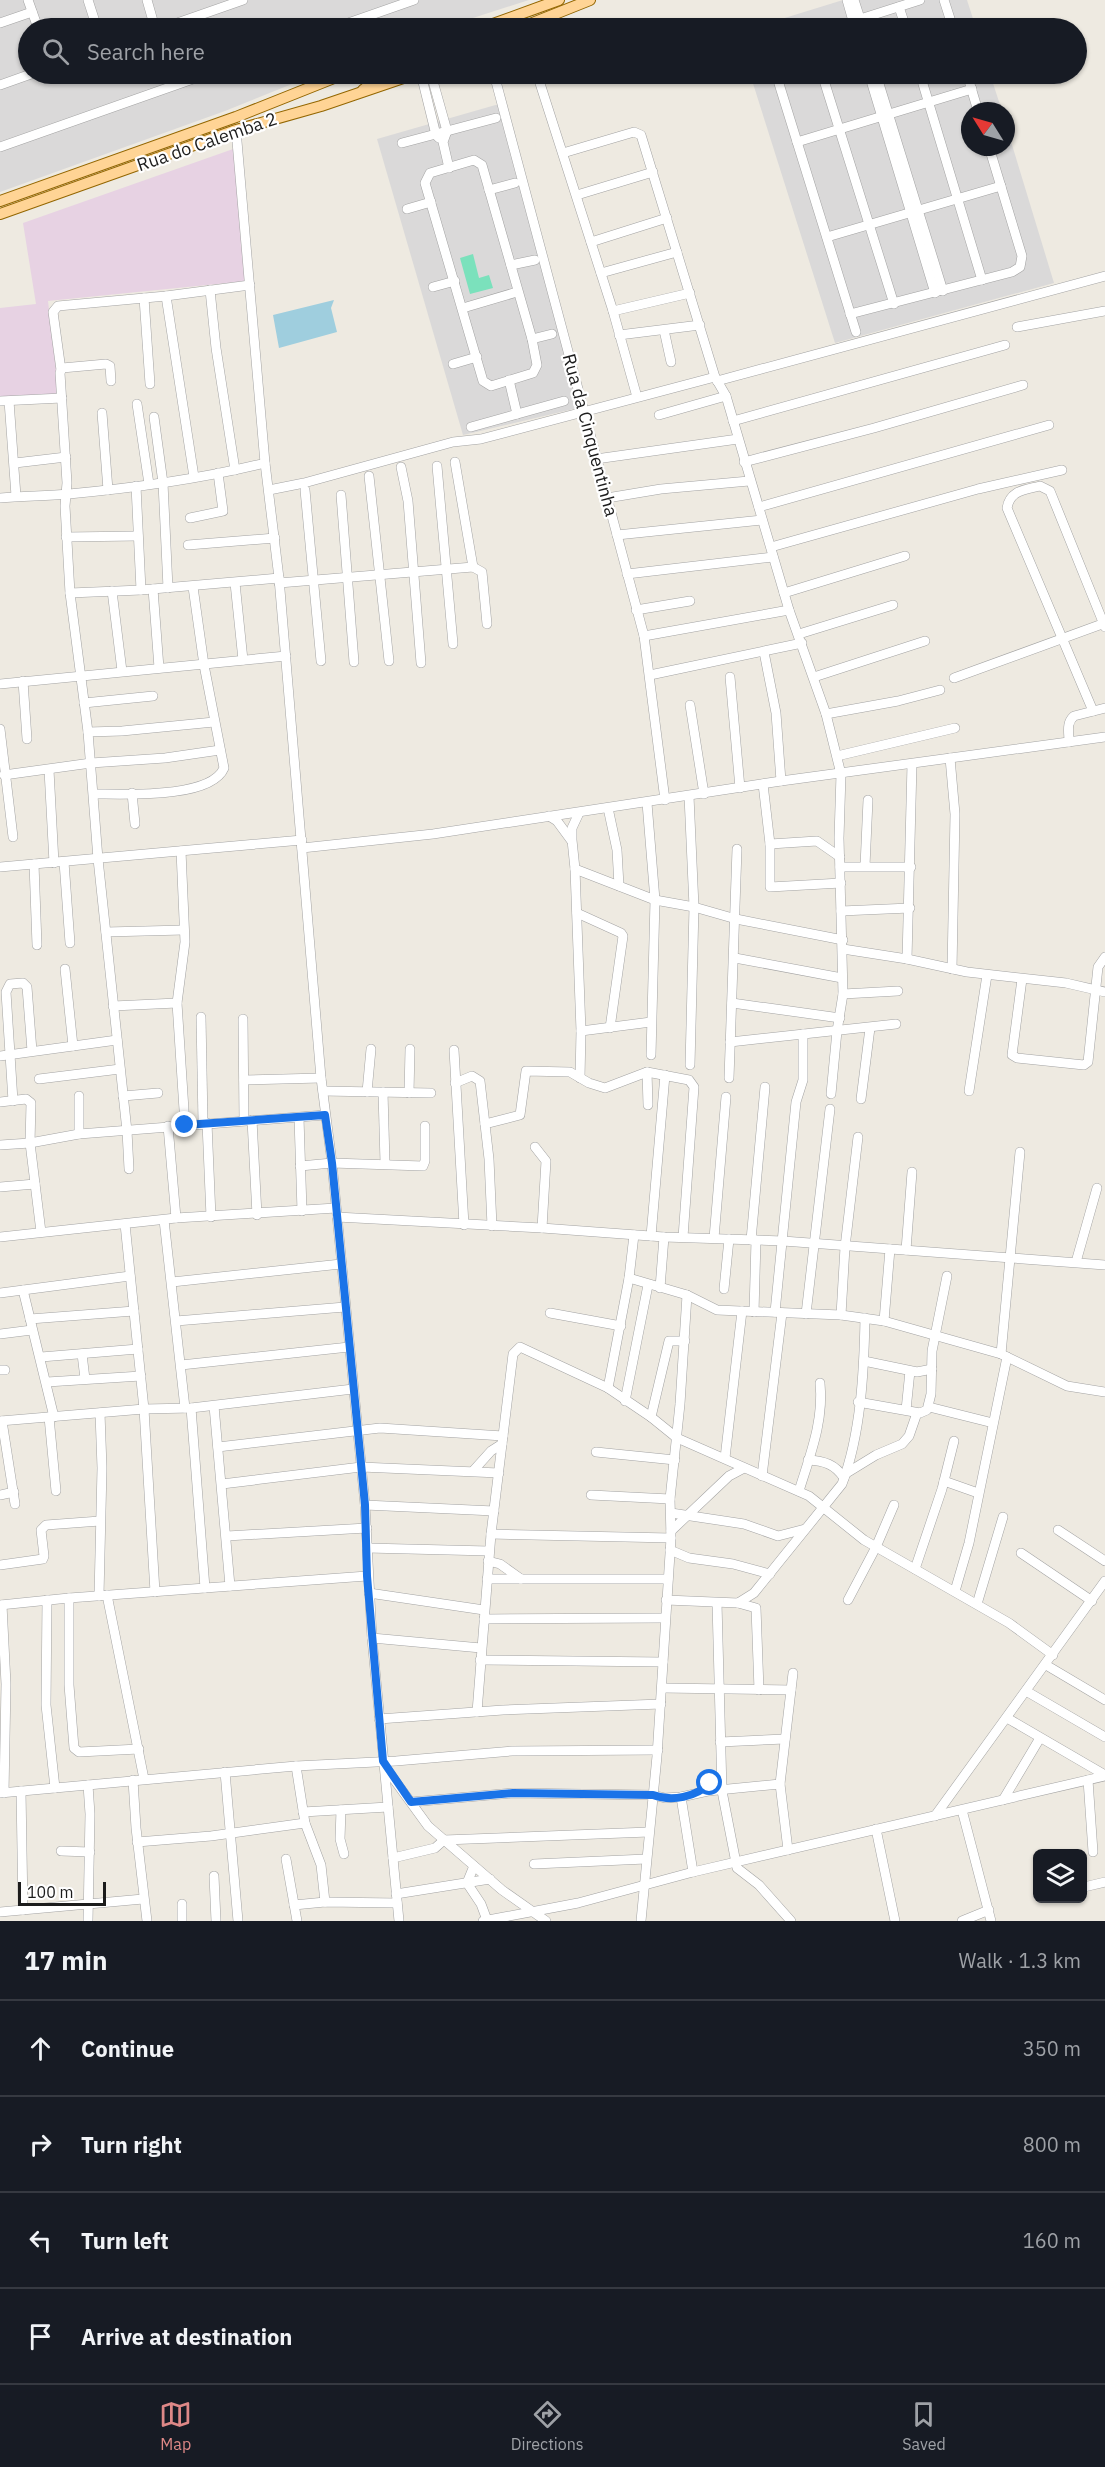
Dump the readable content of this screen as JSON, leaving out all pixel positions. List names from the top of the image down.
{
  "streets": {
    "main road": ["Rua do Calemba 2"],
    "street": ["Rua da Cinquentinha"]
  },
  "scale_bar": "100 m",
  "north": "top left",
  "page": {
    "search": "Search here",
    "scale": "100 m",
    "heading": ["17 min", "Walk · 1.3 km"],
    "list": [
      ["Continue", "350 m"],
      ["Turn right", "800 m"],
      ["Turn left", "160 m"],
      "Arrive at destination"
    ],
    "nav": ["Map", "Directions", "Saved"]
  }
}
